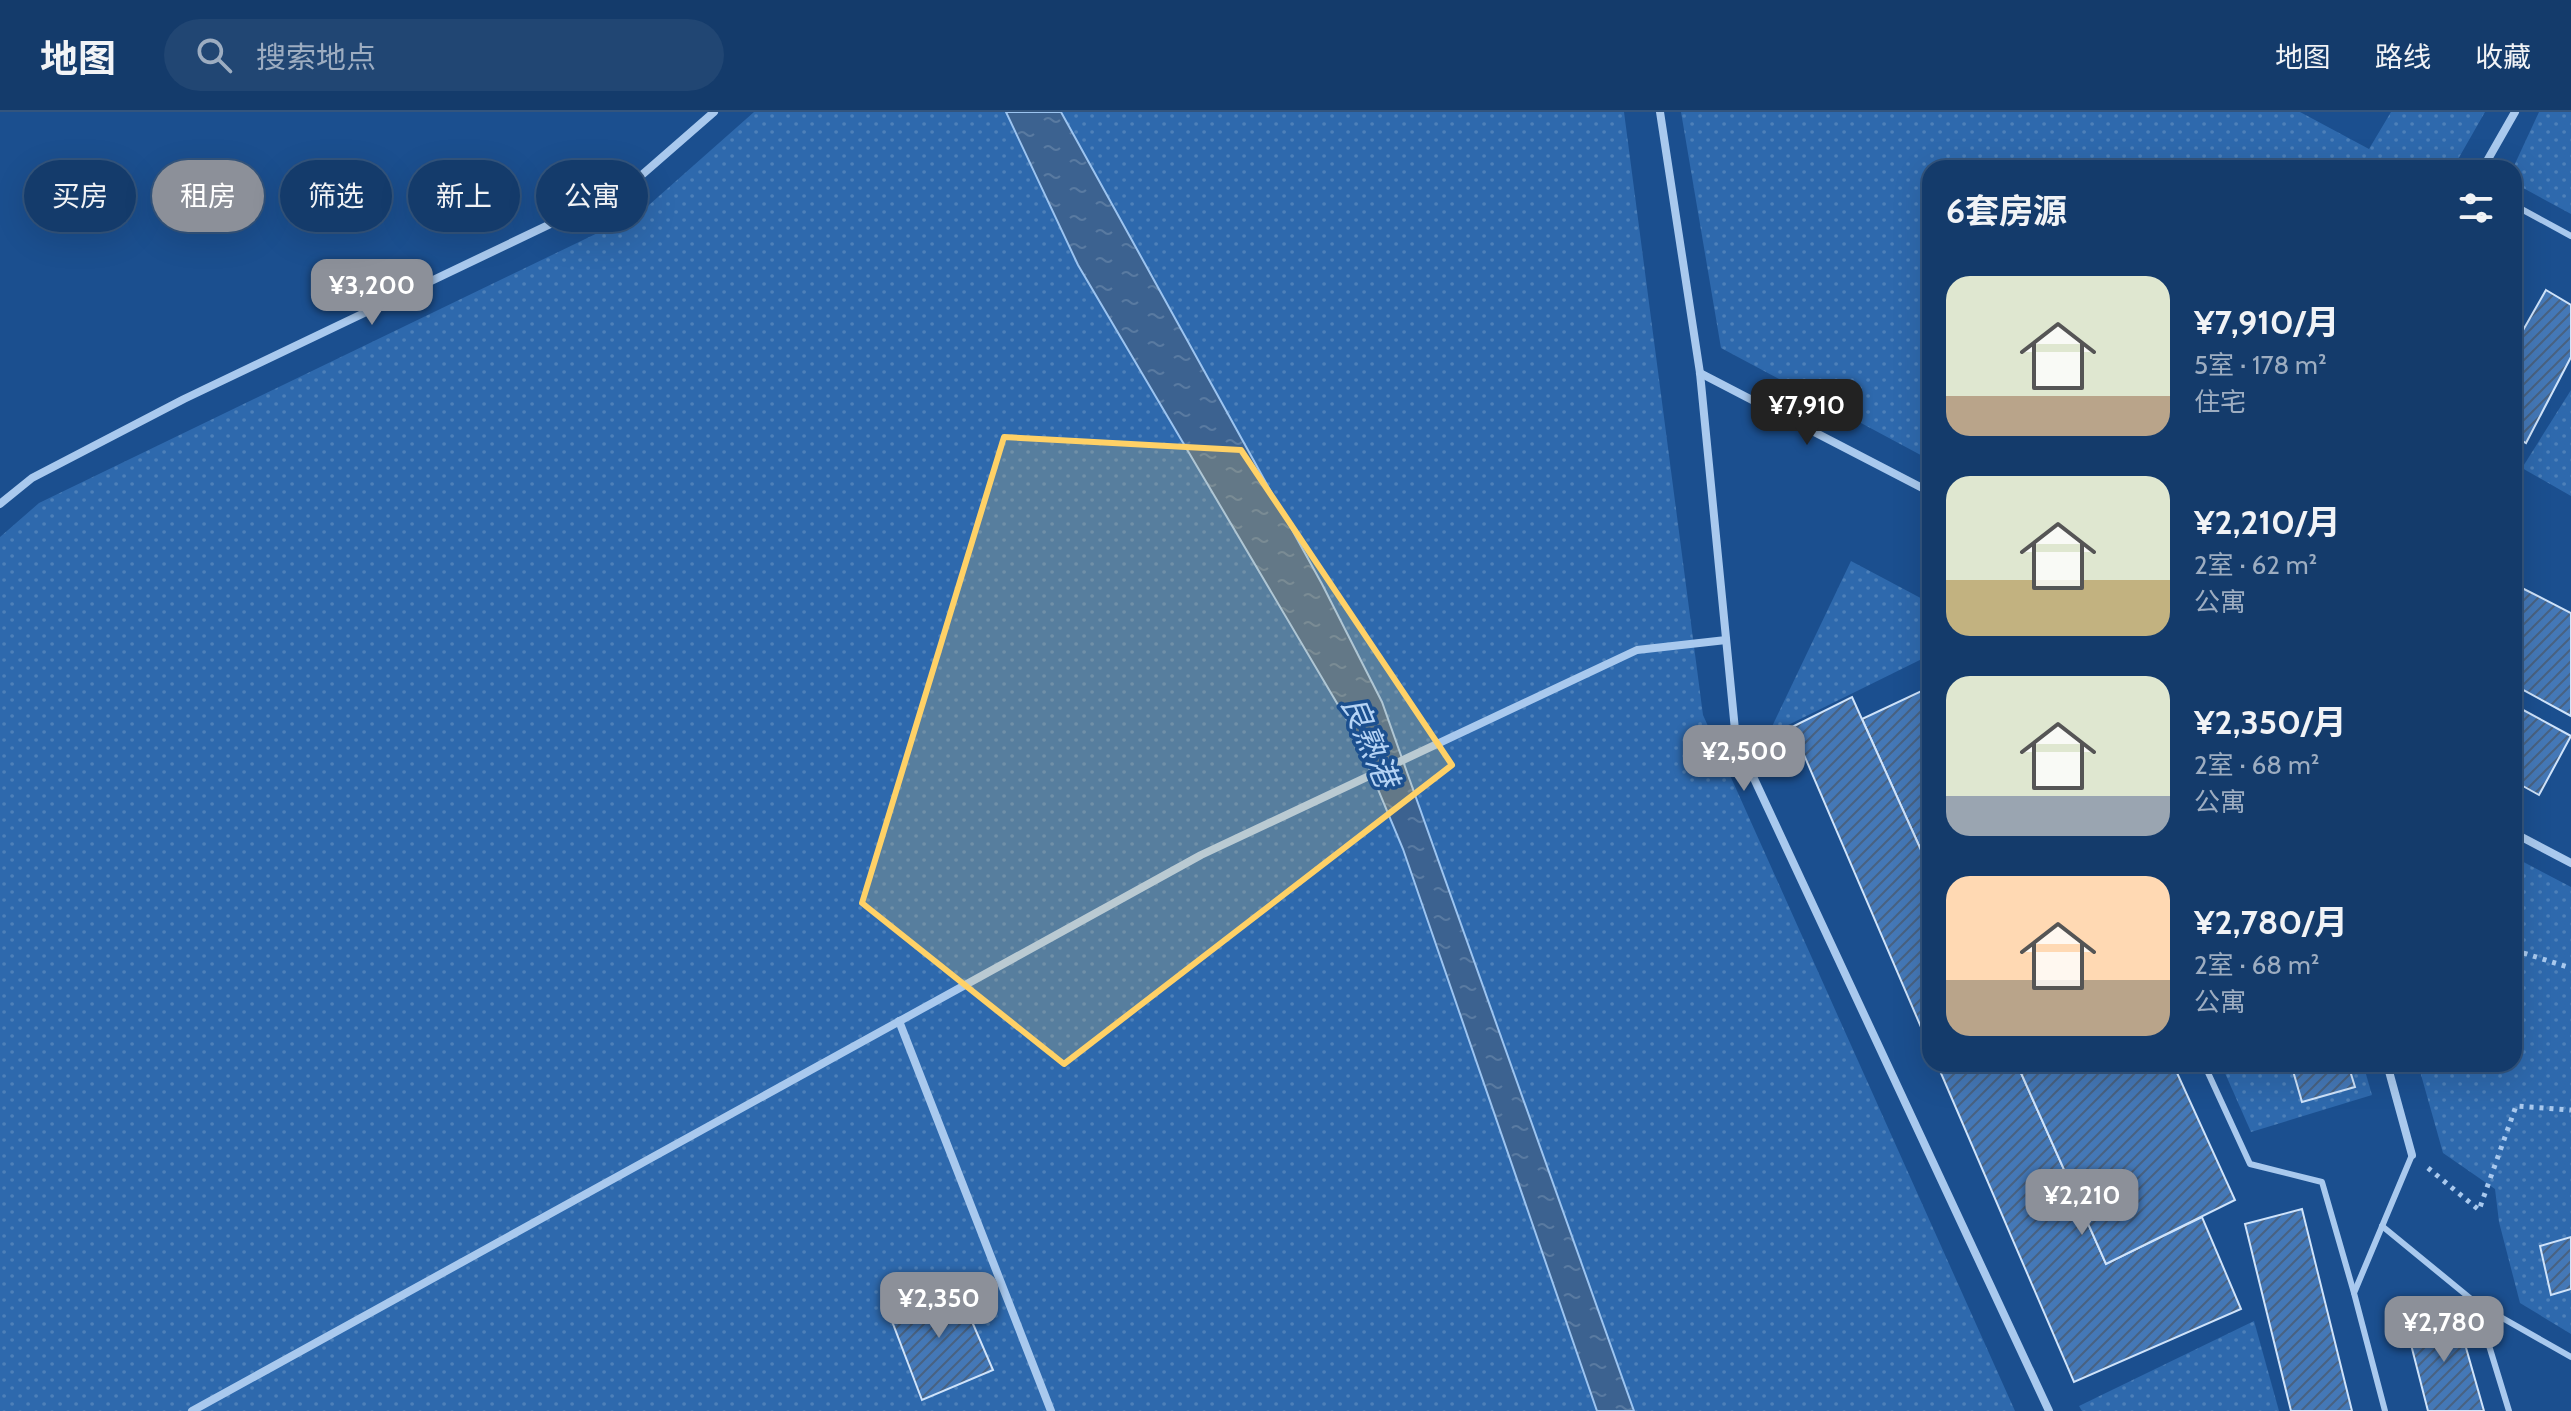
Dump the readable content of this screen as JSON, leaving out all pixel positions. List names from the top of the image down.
{
  "water": ["良熟港"],
  "page": {
    "header": "地图",
    "search": "搜索地点",
    "nav": ["地图", "路线", "收藏"],
    "chip": [
      "买房",
      "租房",
      "筛选",
      "新上",
      "公寓"
    ],
    "heading": "6套房源",
    "list": [
      {
        "name": "¥7,910/月",
        "note": "5室 · 178 m² · 住宅"
      },
      {
        "name": "¥2,210/月",
        "note": "2室 · 62 m² · 公寓"
      },
      {
        "name": "¥2,350/月",
        "note": "2室 · 68 m² · 公寓"
      },
      {
        "name": "¥2,780/月",
        "note": "2室 · 68 m² · 公寓"
      }
    ],
    "price": [
      "¥3,200",
      "¥7,910",
      "¥2,500",
      "¥2,210",
      "¥2,350",
      "¥2,780"
    ]
  }
}
